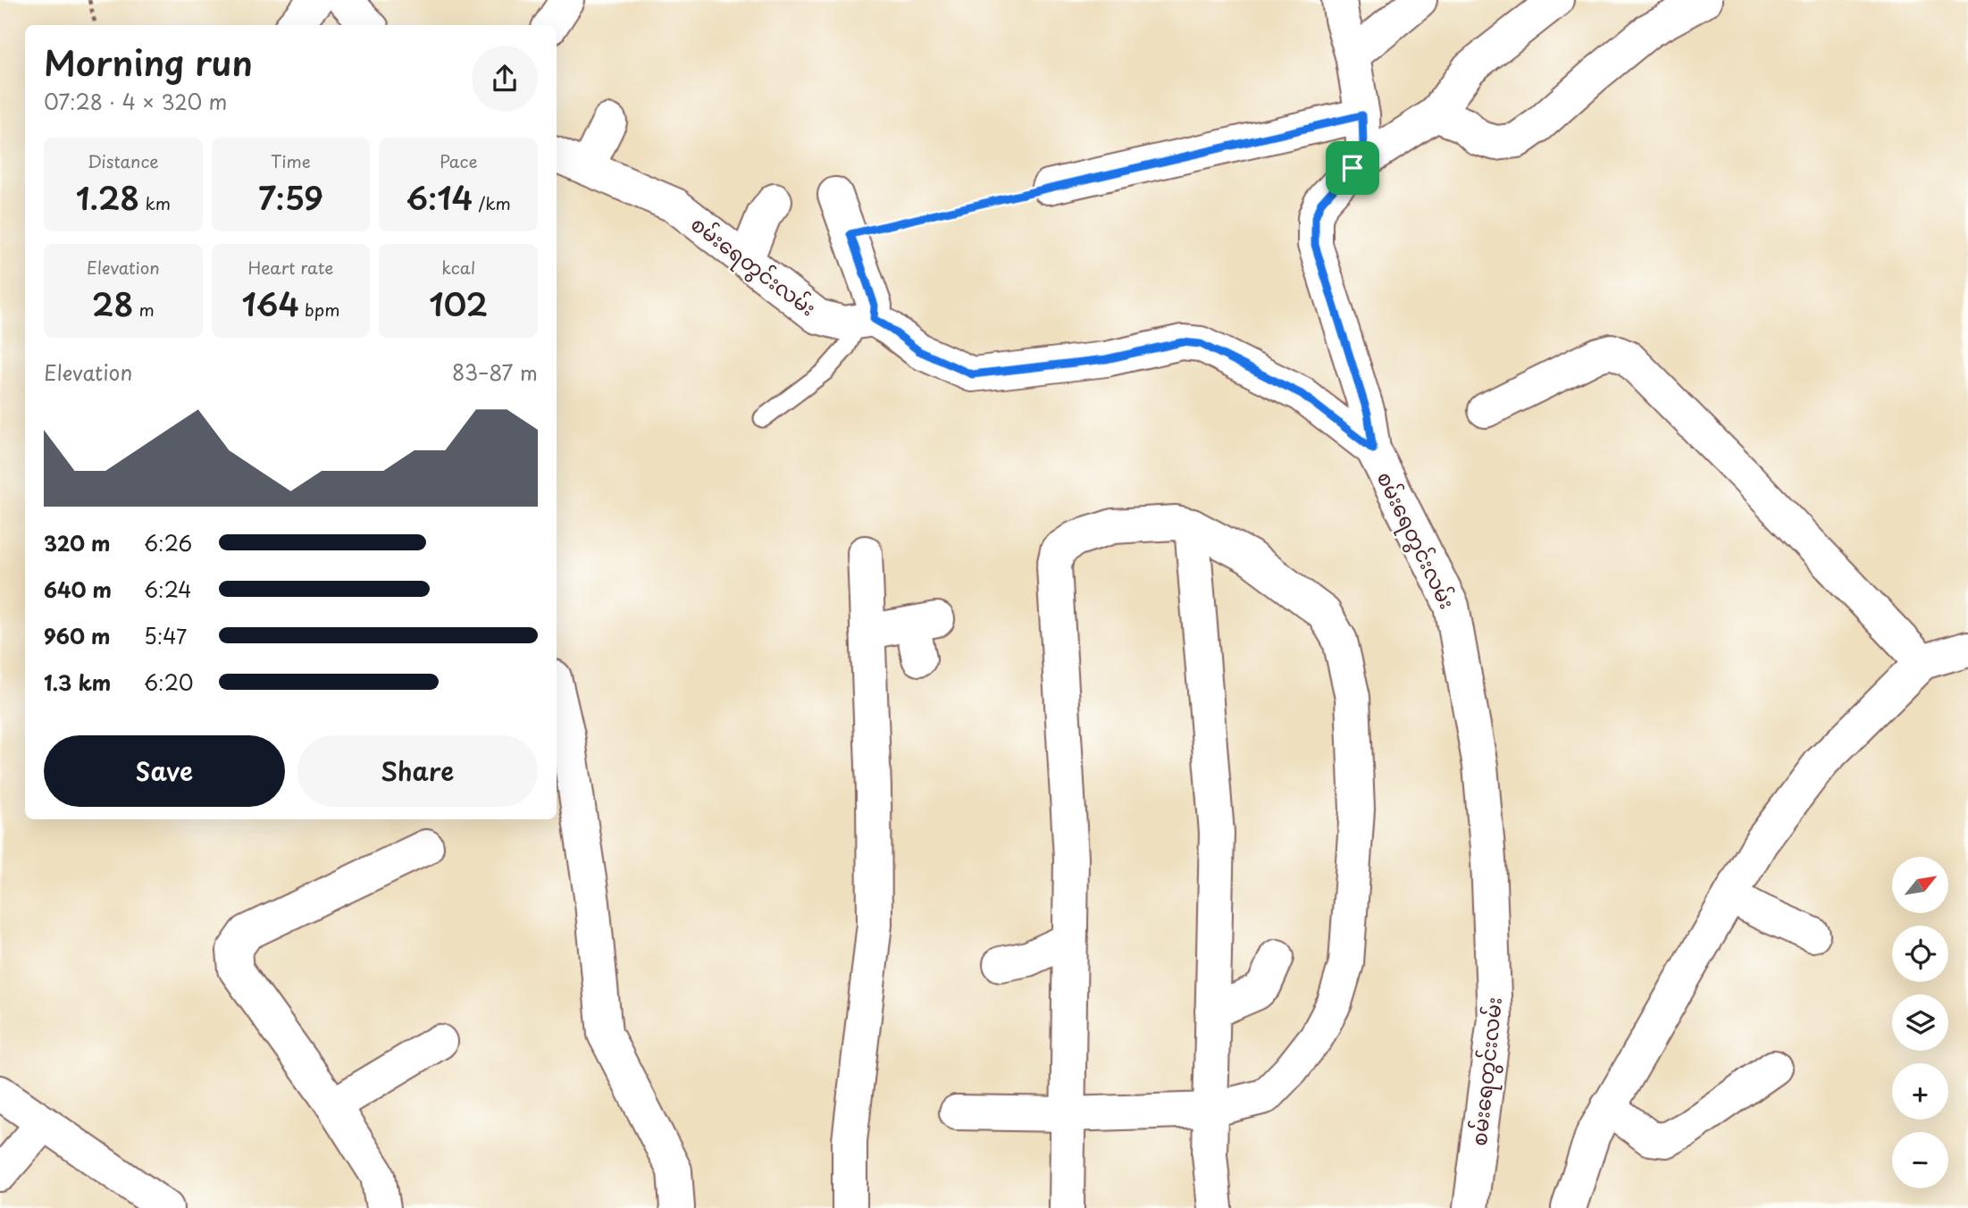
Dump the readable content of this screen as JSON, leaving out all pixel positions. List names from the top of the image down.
{
  "streets": {
    "street": ["စမ်းရေတွင်းလမ်း"]
  },
  "north": "top right",
  "page": {
    "heading": ["Morning run", "07:28 · 4 × 320 m"],
    "stats": [
      ["Distance", "1.28 km"],
      ["Time", "7:59"],
      ["Pace", "6:14 /km"],
      ["Elevation", "28 m"],
      ["Heart rate", "164 bpm"],
      ["kcal", "102"]
    ],
    "chart": ["Elevation", "83–87 m"],
    "list": [
      {
        "name": "320 m",
        "note": "6:26"
      },
      {
        "name": "640 m",
        "note": "6:24"
      },
      {
        "name": "960 m",
        "note": "5:47"
      },
      {
        "name": "1.3 km",
        "note": "6:20"
      }
    ],
    "buttons": ["Save", "Share"],
    "map_buttons": ["+", "−"]
  }
}
